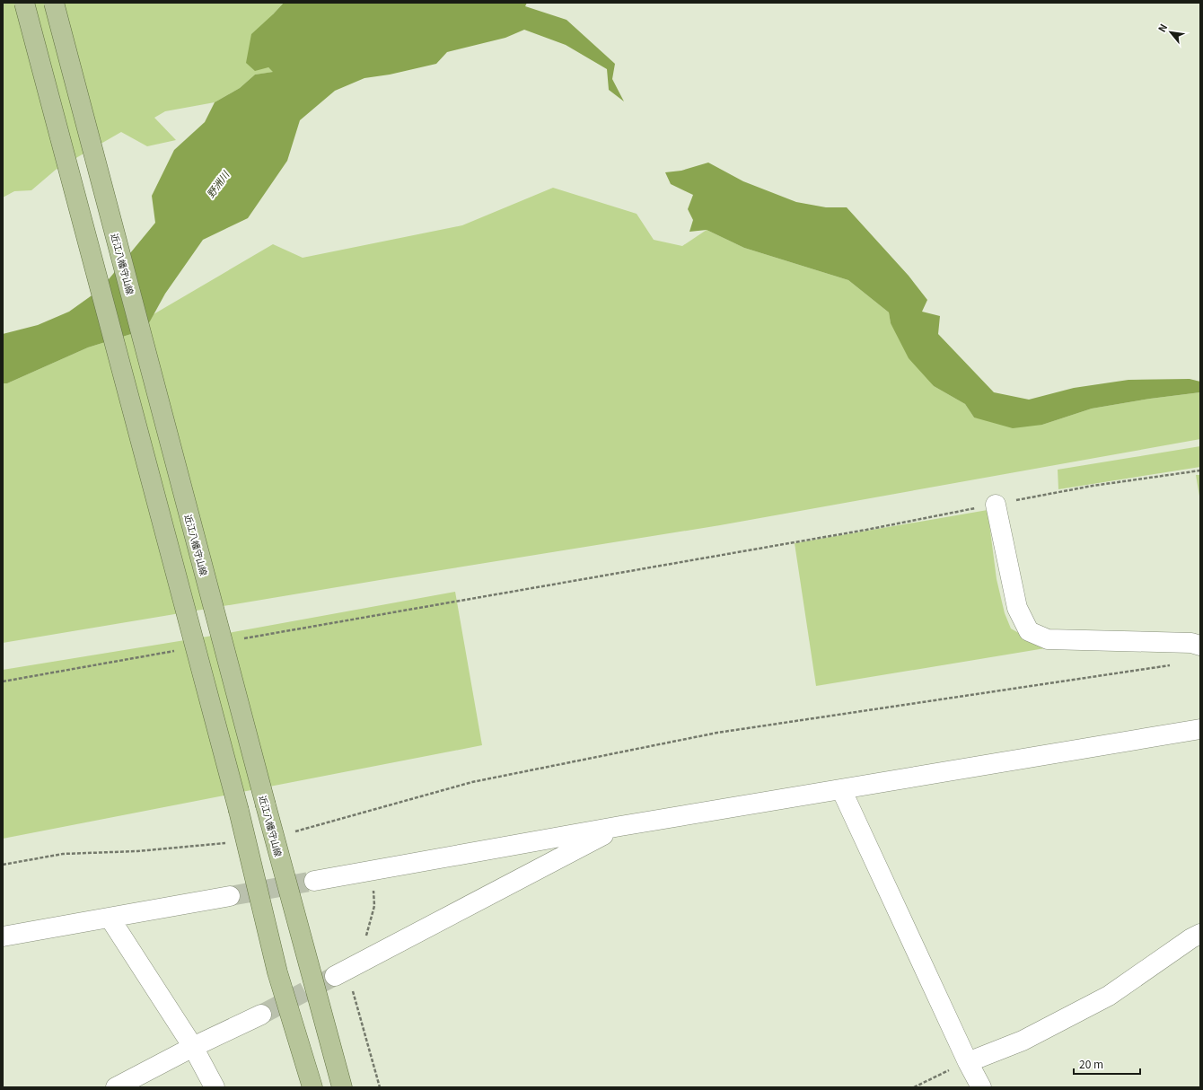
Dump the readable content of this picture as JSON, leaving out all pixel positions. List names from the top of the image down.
{
  "streets": {
    "main road": ["近江八幡守山線"]
  },
  "water": ["野洲川"],
  "scale_bar": "20 m",
  "north": "top left"
}
